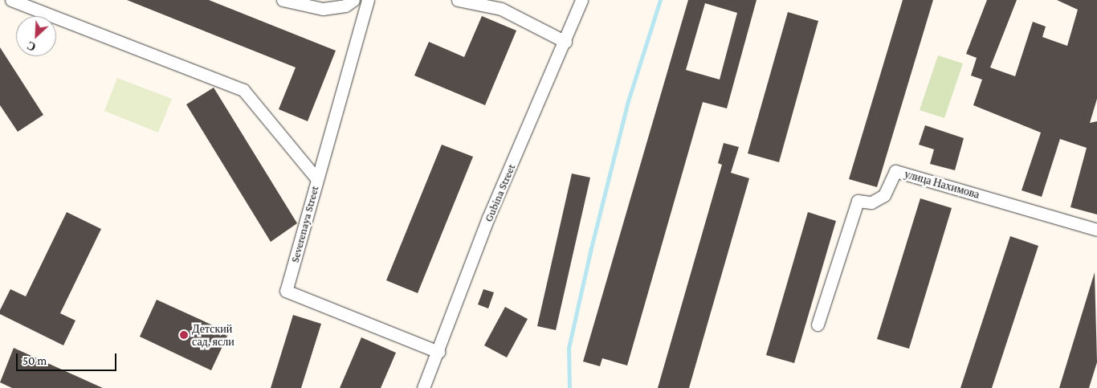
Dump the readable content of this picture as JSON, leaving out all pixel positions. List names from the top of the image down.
{
  "streets": {
    "street": ["улица Нахимова", "Gubina Street", "Severenaya Street"]
  },
  "crossings": [
    ["Gubina Street", "Severenaya Street"]
  ],
  "places": ["Детский сад, ясли"],
  "scale_bar": "50 m",
  "north": "bottom left"
}
